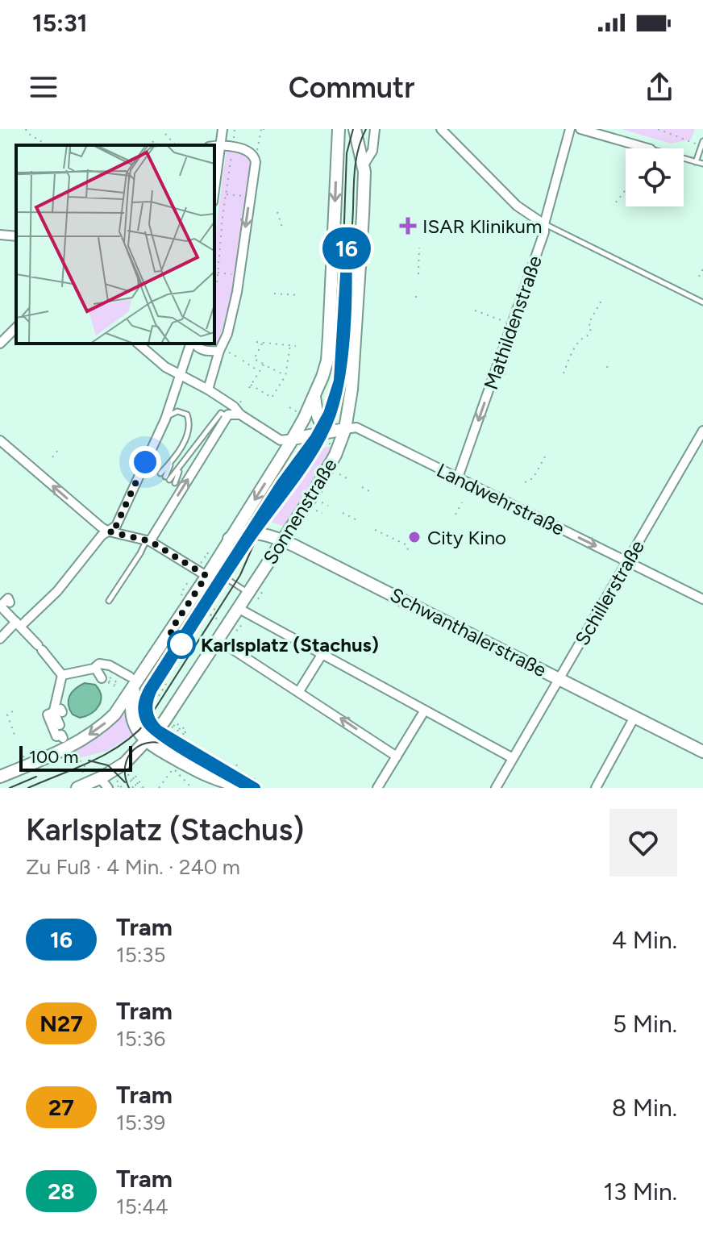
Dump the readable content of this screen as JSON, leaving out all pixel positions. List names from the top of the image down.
{
  "streets": {
    "main road": ["Landwehrstraße", "Sonnenstraße", "Schwanthalerstraße"],
    "street": ["Mathildenstraße", "Schillerstraße"]
  },
  "crossings": [
    ["Mathildenstraße", "Landwehrstraße"],
    ["Landwehrstraße", "Sonnenstraße"],
    ["Landwehrstraße", "Schillerstraße"],
    ["Sonnenstraße", "Schwanthalerstraße"],
    ["Schillerstraße", "Schwanthalerstraße"]
  ],
  "one_way": ["Mathildenstraße", "Landwehrstraße"],
  "places": {
    "health": ["ISAR Klinikum"],
    "other": ["City Kino", "Karlsplatz (Stachus)"]
  },
  "lines": ["tram line 16"],
  "scale_bar": "100 m",
  "page": {
    "status": "15:31",
    "header": "Commutr",
    "on_map": "16",
    "scale": "100 m",
    "heading": ["Karlsplatz (Stachus)", "Zu Fuß · 4 Min. · 240 m"],
    "list": [
      {
        "mark": "16",
        "name": "Tram",
        "note": "15:35",
        "value": "4 Min."
      },
      {
        "mark": "N27",
        "name": "Tram",
        "note": "15:36",
        "value": "5 Min."
      },
      {
        "mark": "27",
        "name": "Tram",
        "note": "15:39",
        "value": "8 Min."
      },
      {
        "mark": "28",
        "name": "Tram",
        "note": "15:44",
        "value": "13 Min."
      }
    ]
  }
}
